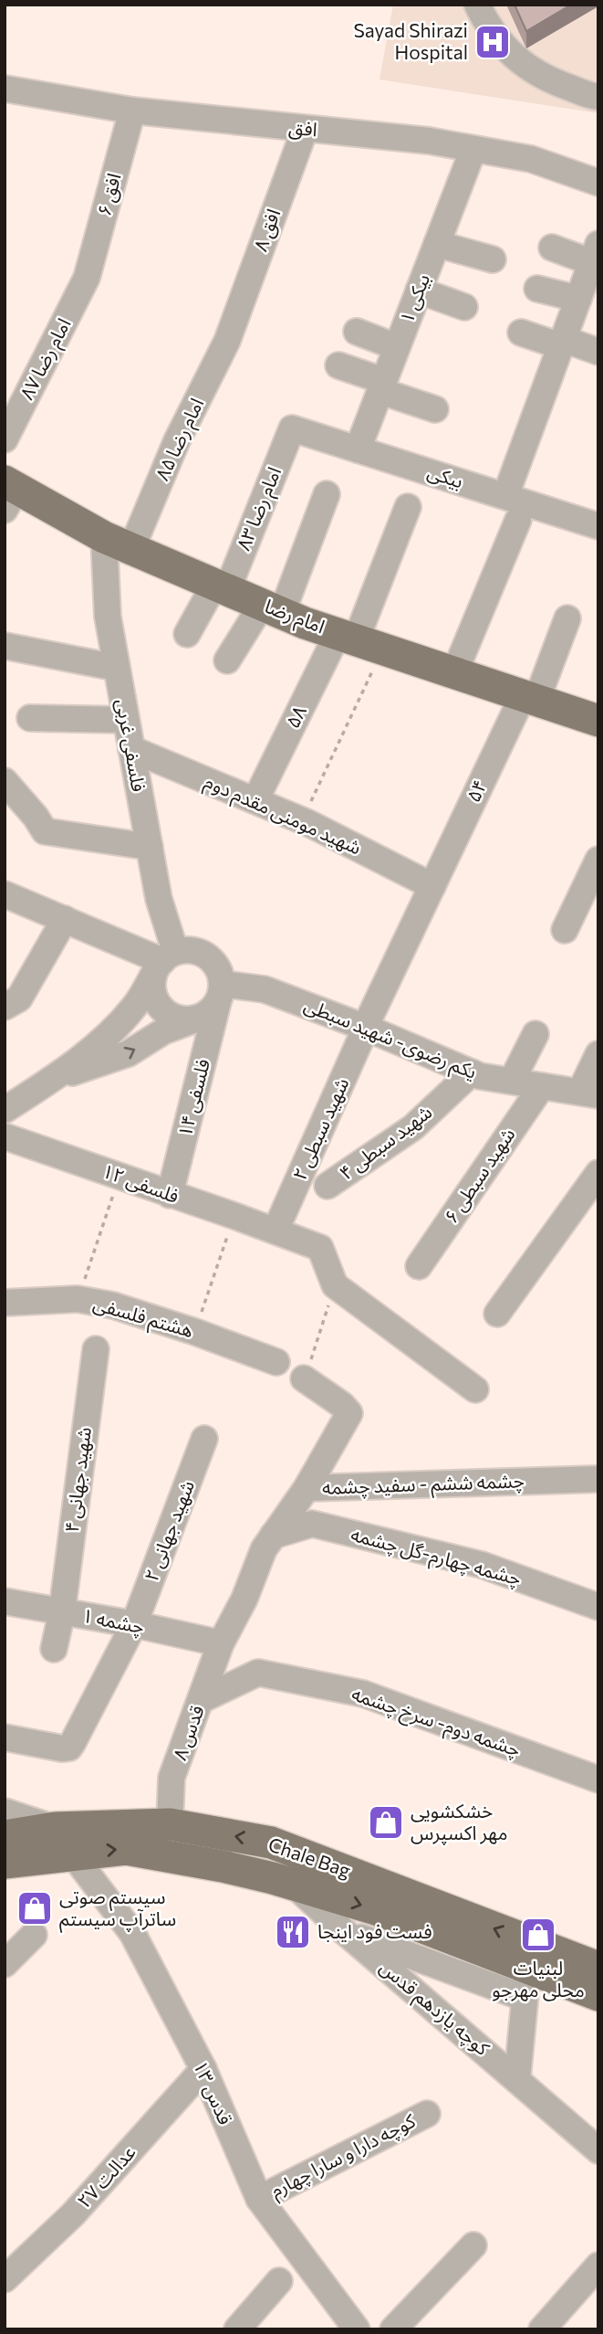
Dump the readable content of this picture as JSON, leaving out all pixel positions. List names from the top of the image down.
{
  "streets": {
    "main road": ["امام رضا", "Chale Bag"],
    "street": [
      "افق",
      "افق ۶",
      "افق ۸",
      "۱ بیکی",
      "امام رضا ۸۷",
      "امام رضا ۸۵",
      "بیکی",
      "امام رضا ۸۳",
      "۵۸",
      "فلسفی غربی",
      "۵۴",
      "شهید مومنی مقدم دوم",
      "یکم رضوی- شهید سبطی",
      "۱۴ فلسفی",
      "۲ شهید سبطی",
      "۴ شهید سبطی",
      "۶ شهید سبطی",
      "۱۲ فلسفی",
      "هشتم فلسفی",
      "۴ شهید جهانی",
      "چشمه ششم - سفید چشمه",
      "۲ شهید جهانی",
      "چشمه چهارم-گل چشمه",
      "چشمه ۱",
      "چشمه دوم- سرخ چشمه",
      "قدس ۸",
      "کوچه یازدهم قدس",
      "قدس ۱۳",
      "کوچه دارا و سارا چهارم",
      "عدالت ۲۷"
    ]
  },
  "crossings": [
    ["افق", "افق ۶"],
    ["افق", "افق ۸"],
    ["افق", "۱ بیکی"],
    ["افق ۶", "امام رضا ۸۷"],
    ["افق ۸", "امام رضا ۸۵"],
    ["۱ بیکی", "بیکی"],
    ["امام رضا ۸۵", "امام رضا"],
    ["امام رضا ۸۵", "فلسفی غربی"],
    ["بیکی", "امام رضا ۸۳"],
    ["امام رضا ۸۳", "امام رضا"],
    ["امام رضا", "۵۸"],
    ["امام رضا", "فلسفی غربی"],
    ["امام رضا", "۵۴"],
    ["۵۸", "شهید مومنی مقدم دوم"],
    ["فلسفی غربی", "شهید مومنی مقدم دوم"],
    ["فلسفی غربی", "یکم رضوی- شهید سبطی"],
    ["فلسفی غربی", "۱۴ فلسفی"],
    ["۵۴", "شهید مومنی مقدم دوم"],
    ["۵۴", "یکم رضوی- شهید سبطی"],
    ["۵۴", "۲ شهید سبطی"],
    ["یکم رضوی- شهید سبطی", "۱۴ فلسفی"],
    ["یکم رضوی- شهید سبطی", "۲ شهید سبطی"],
    ["یکم رضوی- شهید سبطی", "۴ شهید سبطی"],
    ["یکم رضوی- شهید سبطی", "۶ شهید سبطی"],
    ["۱۴ فلسفی", "۱۲ فلسفی"],
    ["۲ شهید سبطی", "۱۲ فلسفی"],
    ["۴ شهید جهانی", "چشمه ۱"],
    ["چشمه ششم - سفید چشمه", "چشمه چهارم-گل چشمه"],
    ["چشمه ششم - سفید چشمه", "چشمه ۱"],
    ["چشمه ششم - سفید چشمه", "قدس ۸"],
    ["۲ شهید جهانی", "چشمه ۱"],
    ["چشمه ۱", "قدس ۸"],
    ["چشمه دوم- سرخ چشمه", "قدس ۸"],
    ["قدس ۸", "Chale Bag"],
    ["Chale Bag", "کوچه یازدهم قدس"],
    ["Chale Bag", "قدس ۱۳"],
    ["قدس ۱۳", "کوچه دارا و سارا چهارم"],
    ["قدس ۱۳", "عدالت ۲۷"]
  ],
  "places": {
    "hospital": ["Sayad Shirazi Hospital"],
    "shop": ["خشکشویی مهر اکسپرس", "سیستم صوتی ساترآپ سیستم", "لبنیات محلی مهرجو"],
    "restaurant": ["فست فود اينجا"]
  }
}
